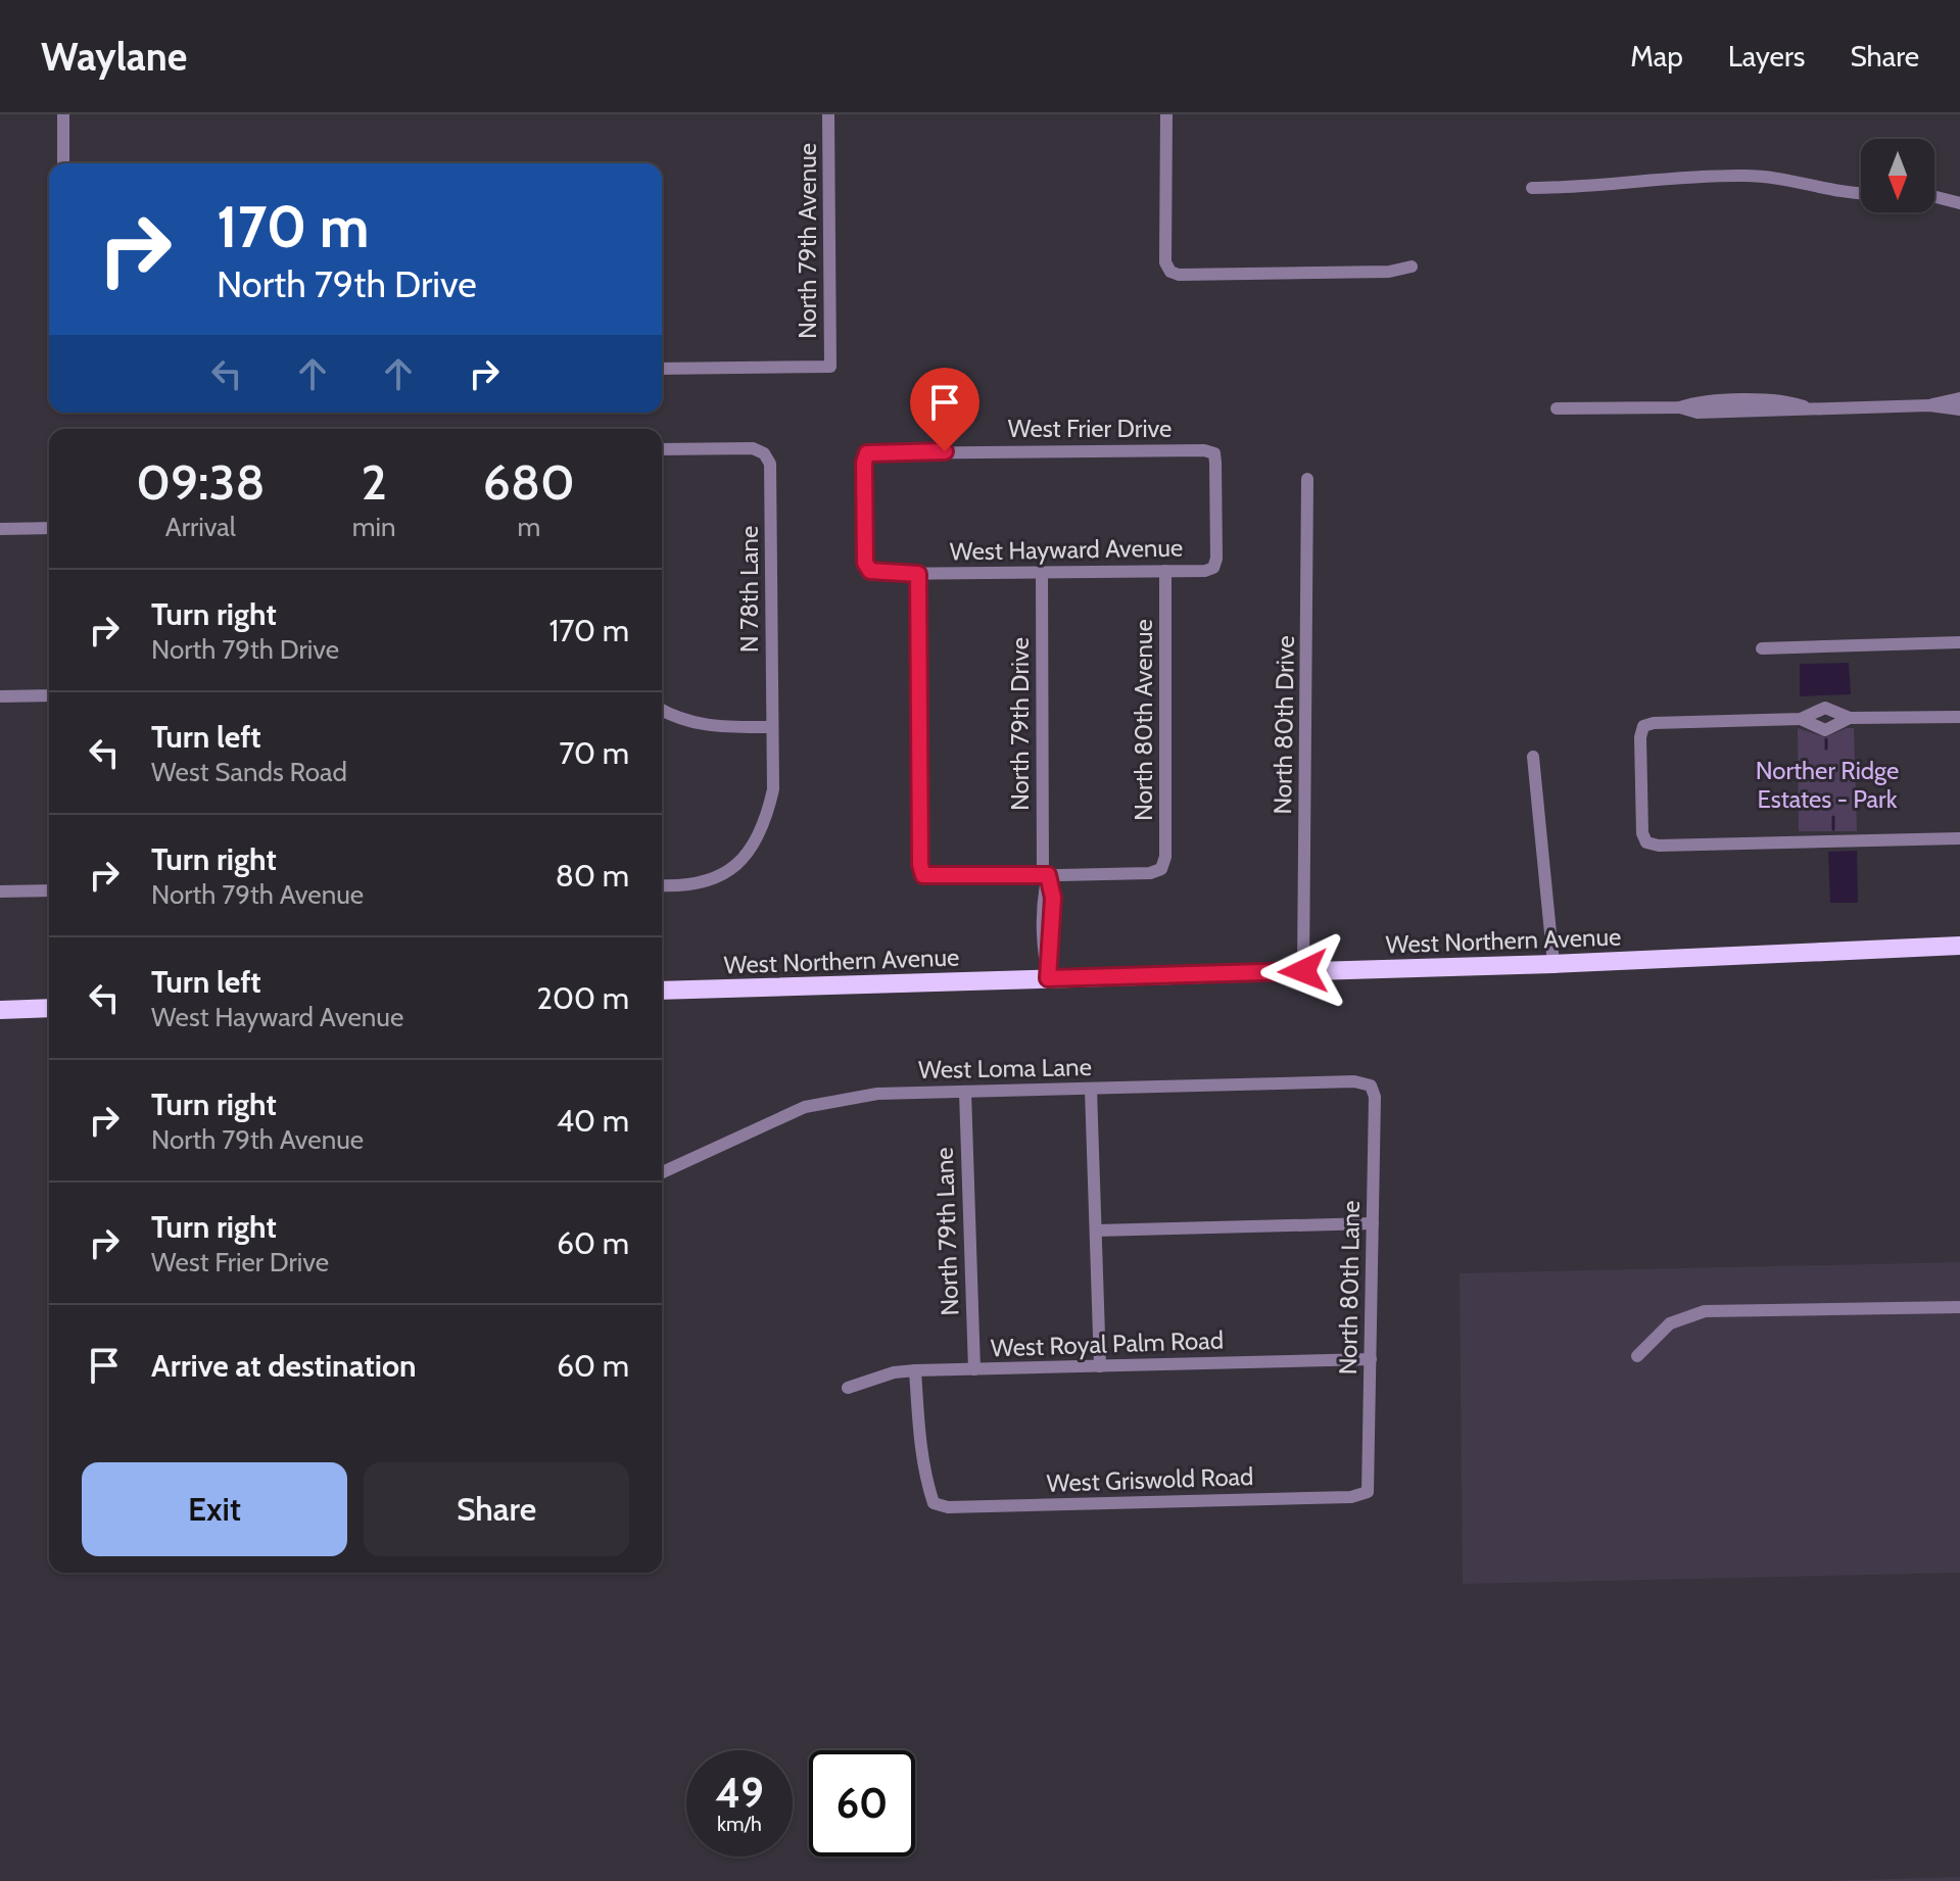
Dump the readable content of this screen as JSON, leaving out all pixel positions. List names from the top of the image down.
{
  "streets": {
    "main road": ["West Northern Avenue"],
    "street": [
      "North 79th Avenue",
      "West Frier Drive",
      "West Hayward Avenue",
      "N 78th Lane",
      "North 80th Avenue",
      "North 79th Drive",
      "North 80th Drive",
      "West Loma Lane",
      "North 79th Lane",
      "North 80th Lane",
      "West Royal Palm Road",
      "West Griswold Road"
    ]
  },
  "crossings": [
    ["West Frier Drive", "West Hayward Avenue"],
    ["West Hayward Avenue", "North 80th Avenue"],
    ["West Hayward Avenue", "North 79th Drive"],
    ["North 80th Avenue", "North 79th Drive"],
    ["North 79th Drive", "West Northern Avenue"],
    ["North 80th Drive", "West Northern Avenue"],
    ["West Loma Lane", "North 79th Lane"],
    ["West Loma Lane", "North 80th Lane"],
    ["North 79th Lane", "West Royal Palm Road"],
    ["North 80th Lane", "West Royal Palm Road"],
    ["North 80th Lane", "West Griswold Road"],
    ["West Royal Palm Road", "West Griswold Road"]
  ],
  "parks": ["Norther Ridge Estates - Park"],
  "north": "bottom",
  "page": {
    "header": "Waylane",
    "nav": ["Map", "Layers", "Share"],
    "turn": ["170 m", "North 79th Drive"],
    "eta": [
      "09:38",
      "Arrival",
      "2",
      "min",
      "680",
      "m"
    ],
    "list": [
      {
        "name": "Turn right",
        "note": "North 79th Drive",
        "value": "170 m"
      },
      {
        "name": "Turn left",
        "note": "West Sands Road",
        "value": "70 m"
      },
      {
        "name": "Turn right",
        "note": "North 79th Avenue",
        "value": "80 m"
      },
      {
        "name": "Turn left",
        "note": "West Hayward Avenue",
        "value": "200 m"
      },
      {
        "name": "Turn right",
        "note": "North 79th Avenue",
        "value": "40 m"
      },
      {
        "name": "Turn right",
        "note": "West Frier Drive",
        "value": "60 m"
      },
      {
        "name": "Arrive at destination",
        "value": "60 m"
      }
    ],
    "buttons": ["Exit", "Share"],
    "speed": "49 km/h",
    "limit": "60"
  }
}
